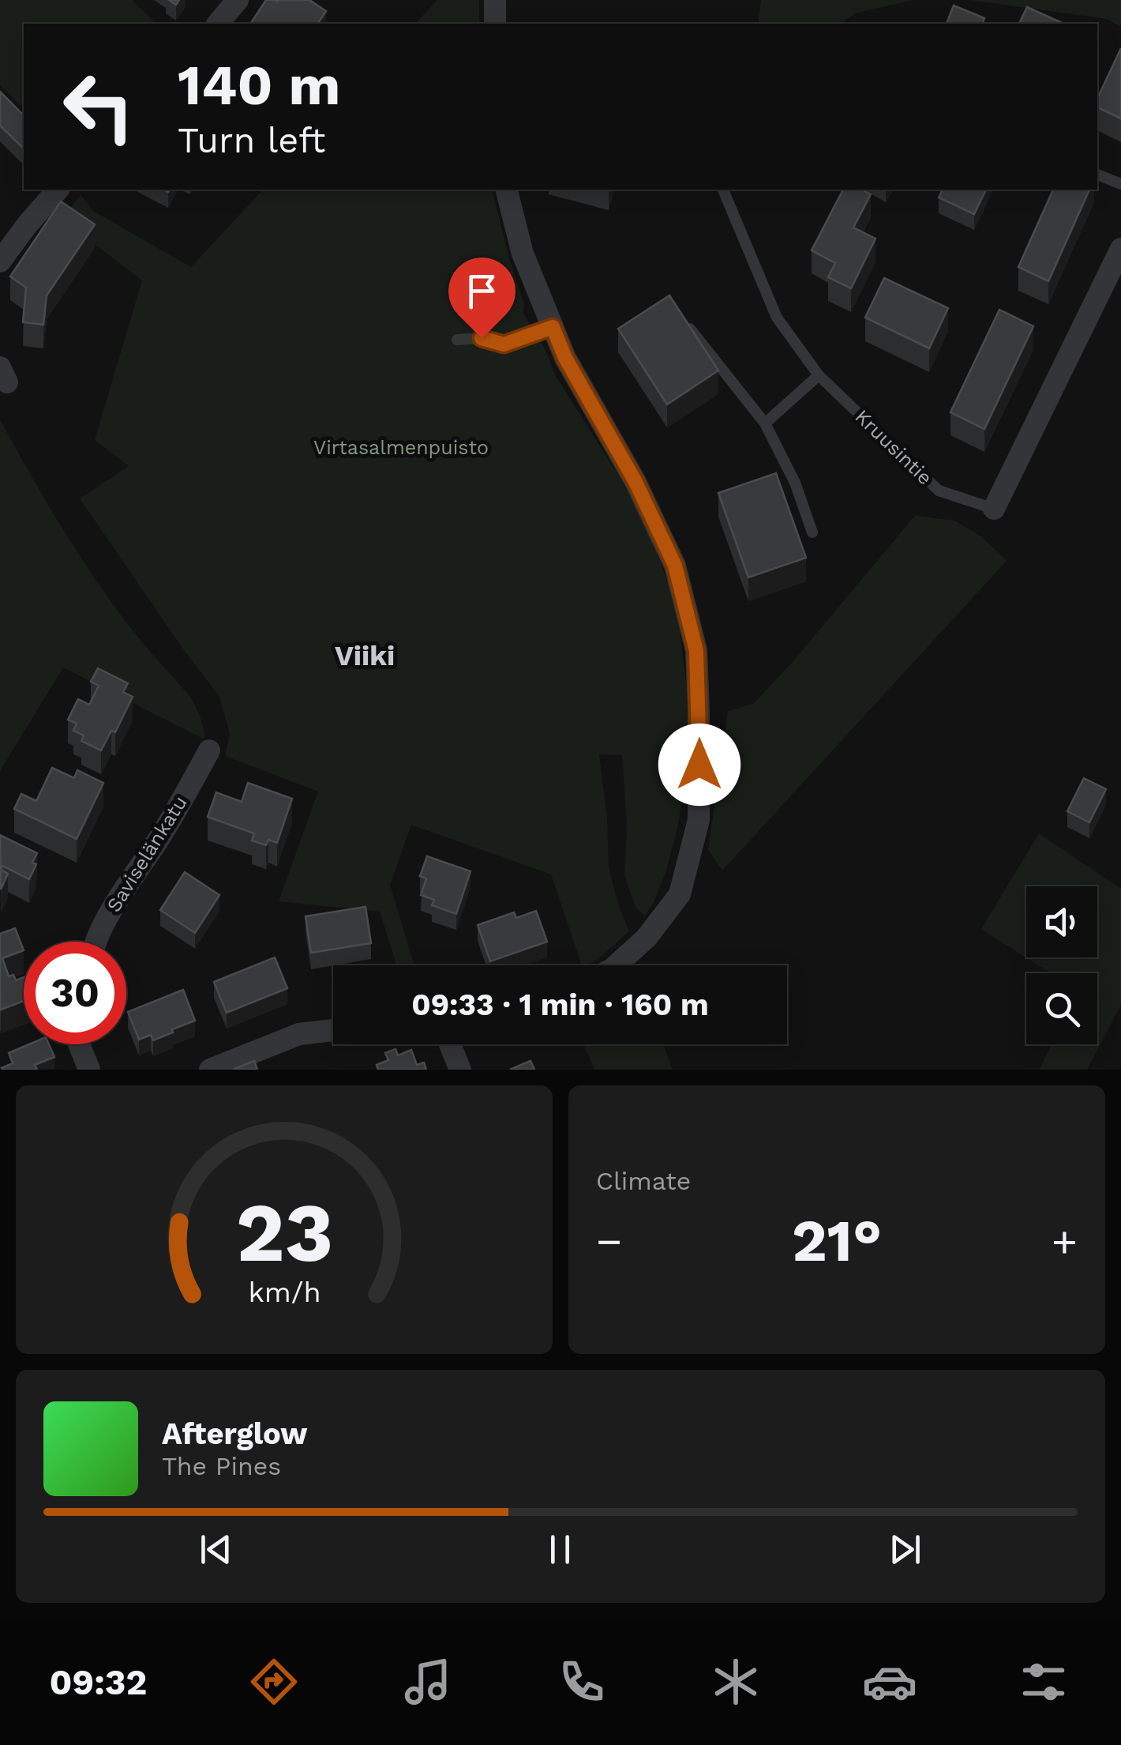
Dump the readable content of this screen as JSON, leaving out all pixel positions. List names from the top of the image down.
{
  "streets": {
    "street": ["Kruusintie", "Saviselänkatu"]
  },
  "districts": ["Viiki"],
  "parks": ["Virtasalmenpuisto"],
  "page": {
    "turn": ["140 m", "Turn left"],
    "limit": "30",
    "trip": "09:33 · 1 min · 160 m",
    "tile": "Climate",
    "heat": ["−", "21°", "+"],
    "song": ["Afterglow", "The Pines"],
    "tabs": "09:32",
    "gauge": ["23", "km/h"]
  }
}
